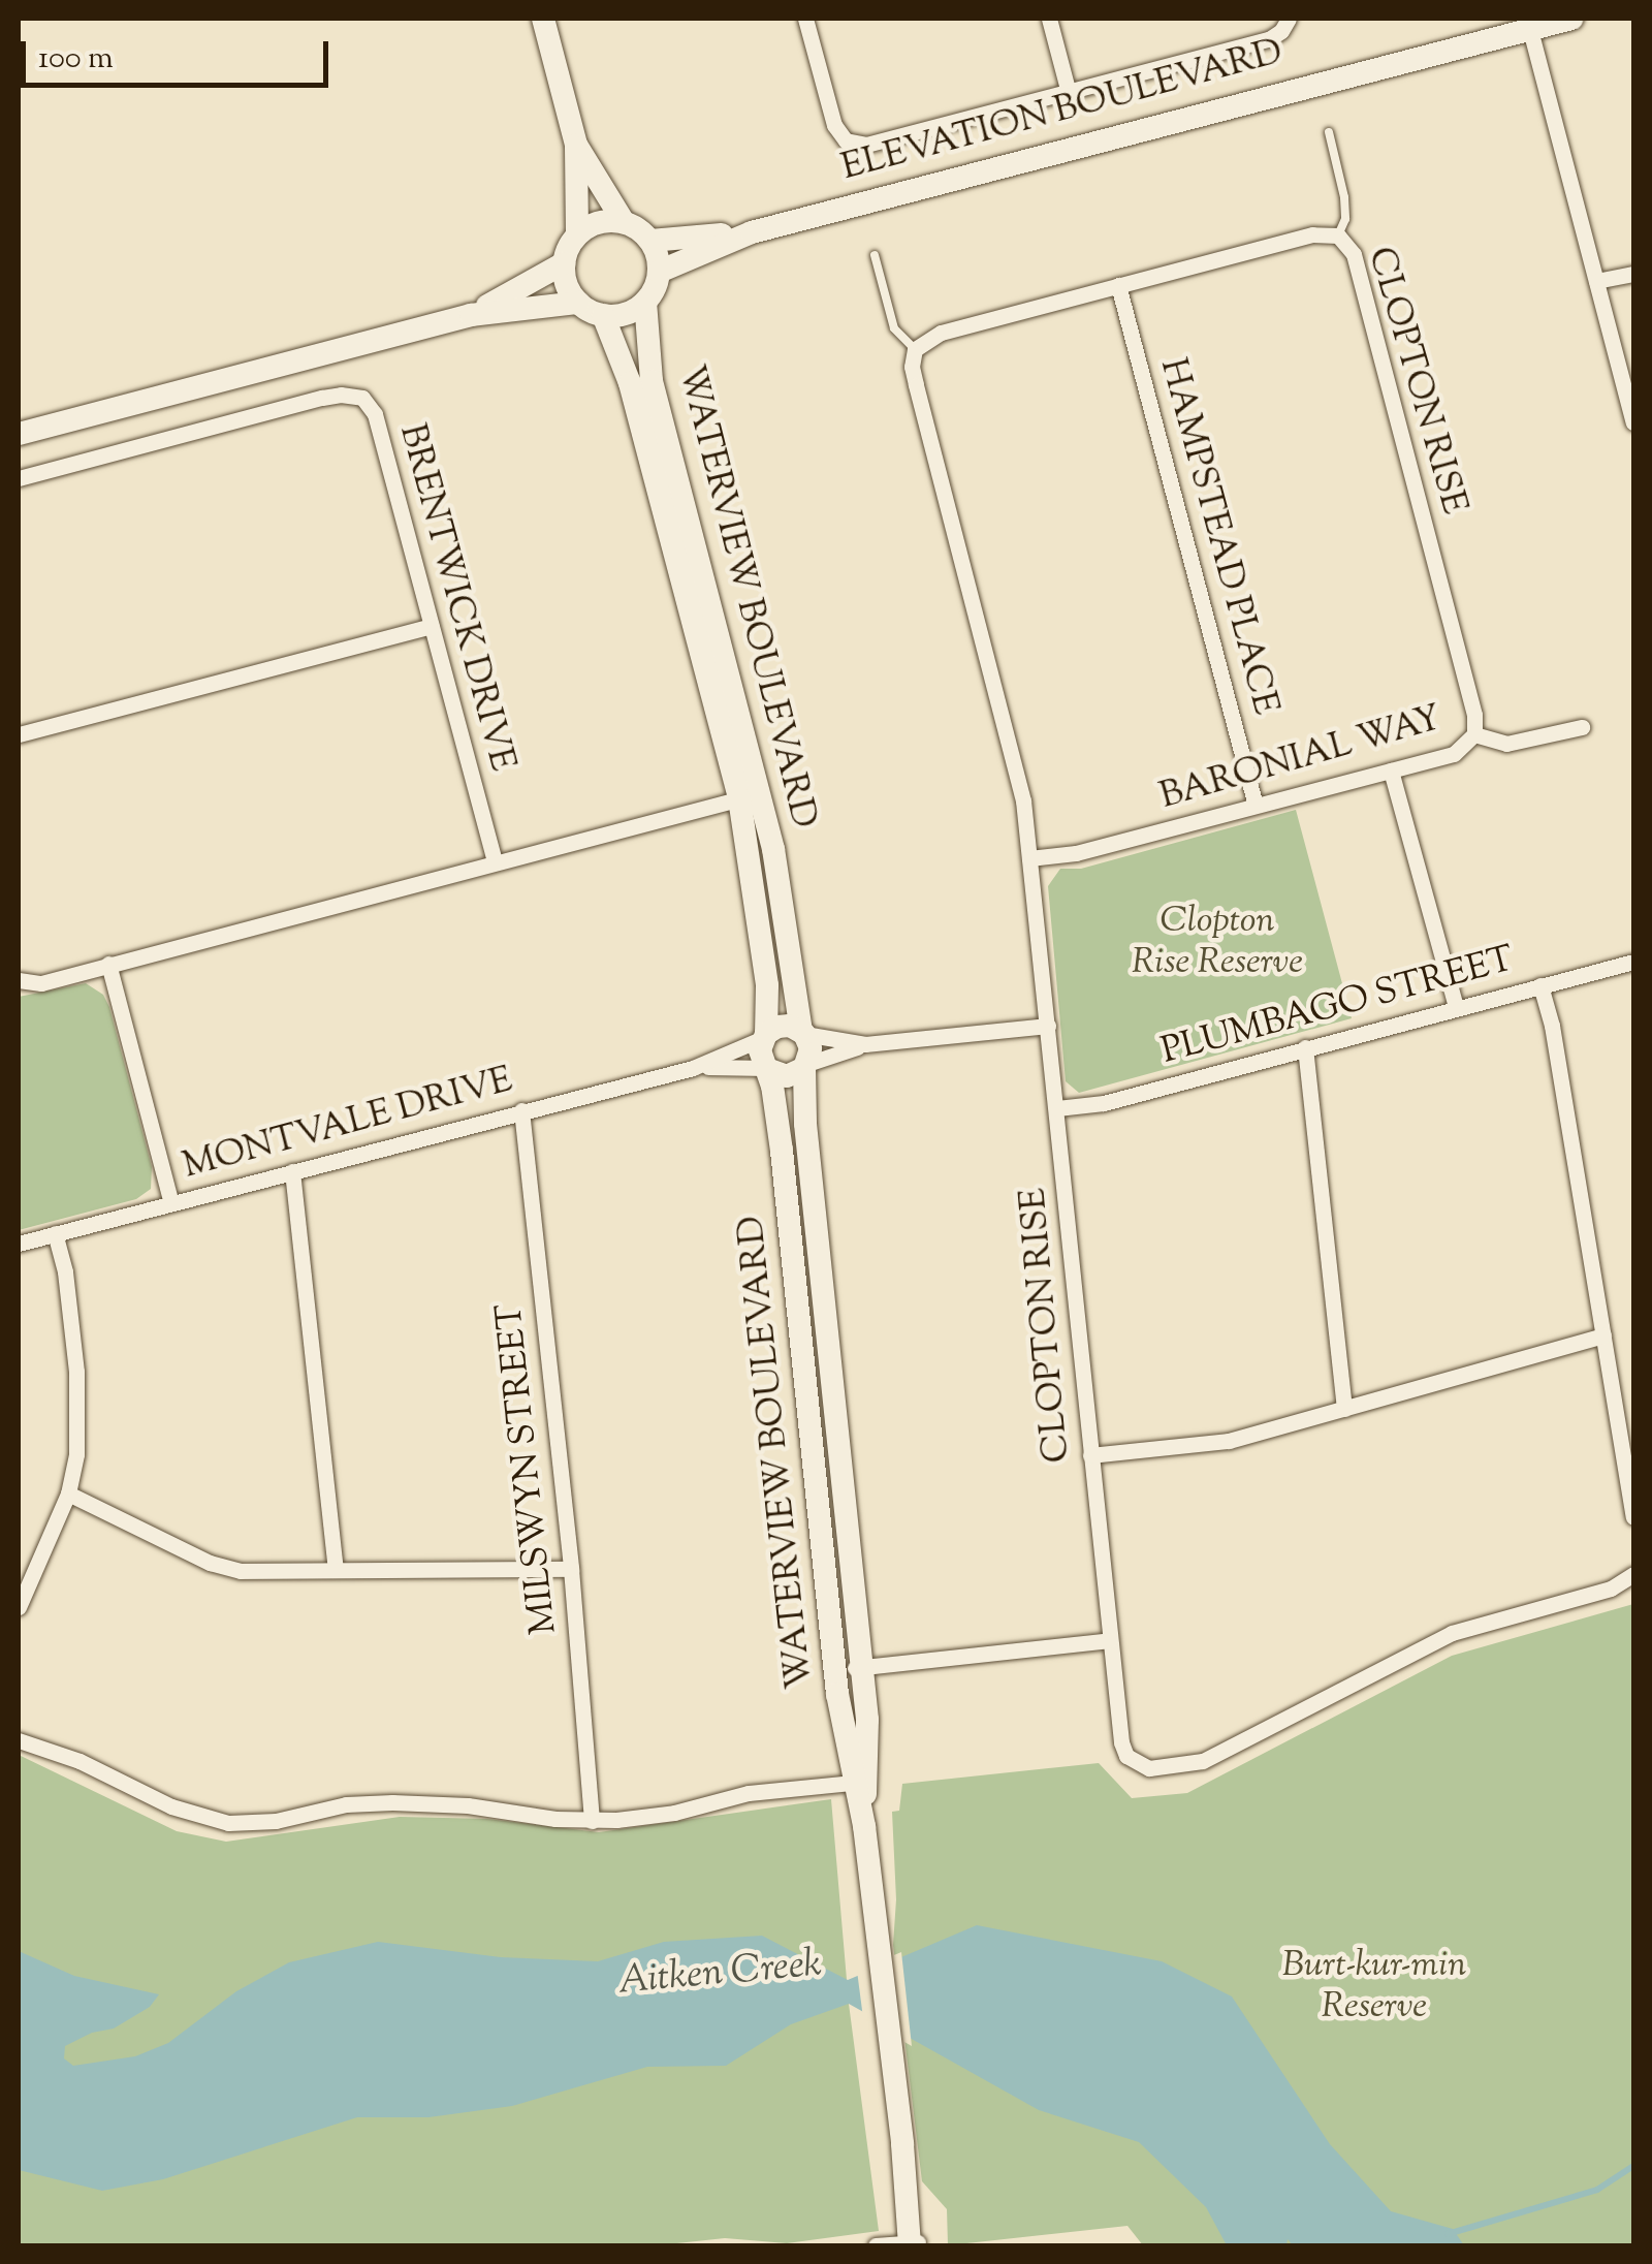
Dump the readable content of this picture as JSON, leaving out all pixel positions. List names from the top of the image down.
{
  "streets": {
    "street": [
      "ELEVATION BOULEVARD",
      "CLOPTON RISE",
      "HAMPSTEAD PLACE",
      "WATERVIEW BOULEVARD",
      "BRENTWICK DRIVE",
      "BARONIAL WAY",
      "PLUMBAGO STREET",
      "MONTVALE DRIVE",
      "MILSWYN STREET"
    ]
  },
  "crossings": [
    ["ELEVATION BOULEVARD", "WATERVIEW BOULEVARD"],
    ["CLOPTON RISE", "HAMPSTEAD PLACE"],
    ["CLOPTON RISE", "BARONIAL WAY"],
    ["CLOPTON RISE", "PLUMBAGO STREET"],
    ["HAMPSTEAD PLACE", "BARONIAL WAY"],
    ["WATERVIEW BOULEVARD", "MONTVALE DRIVE"],
    ["MONTVALE DRIVE", "MILSWYN STREET"]
  ],
  "water": ["Aitken Creek"],
  "parks": ["Clopton Rise Reserve", "Burt-kur-min Reserve"],
  "scale_bar": "100 m"
}
